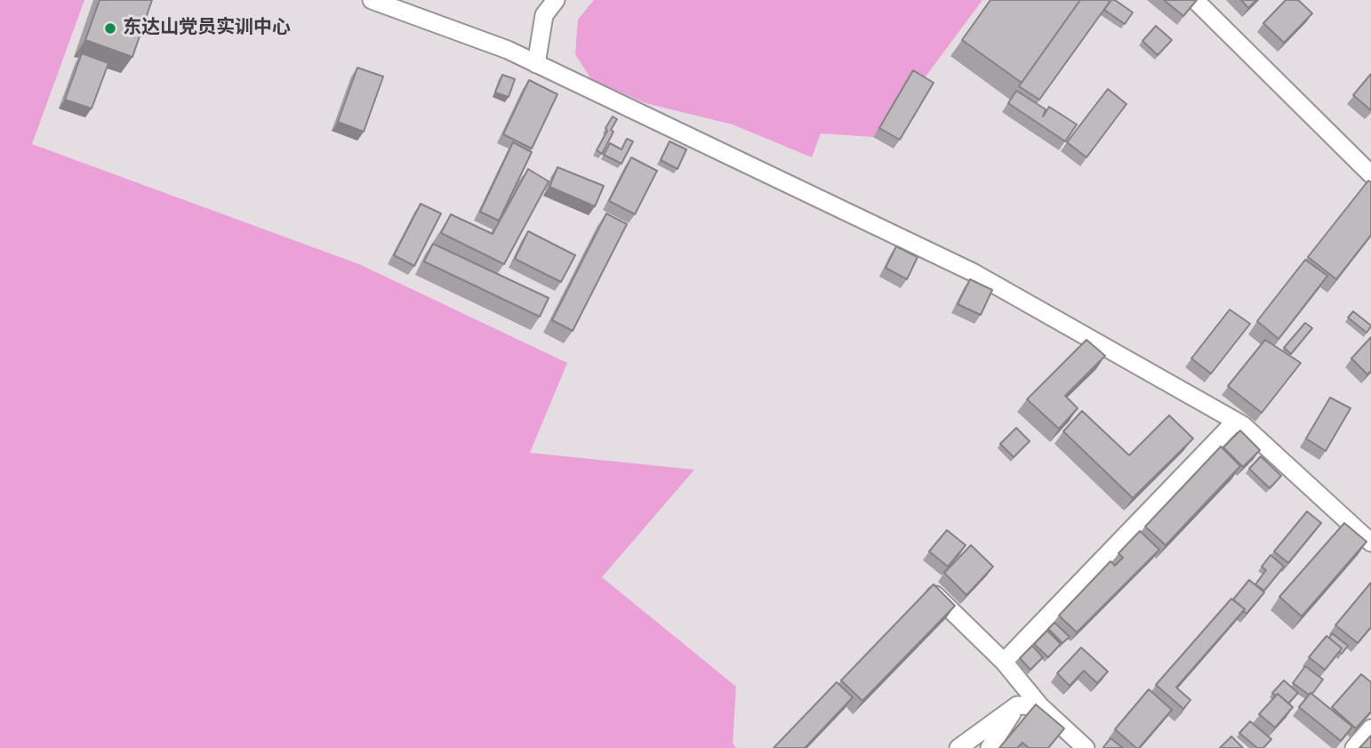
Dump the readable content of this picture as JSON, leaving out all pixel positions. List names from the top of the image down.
{
  "places": ["东达山党员实训中心"]
}
